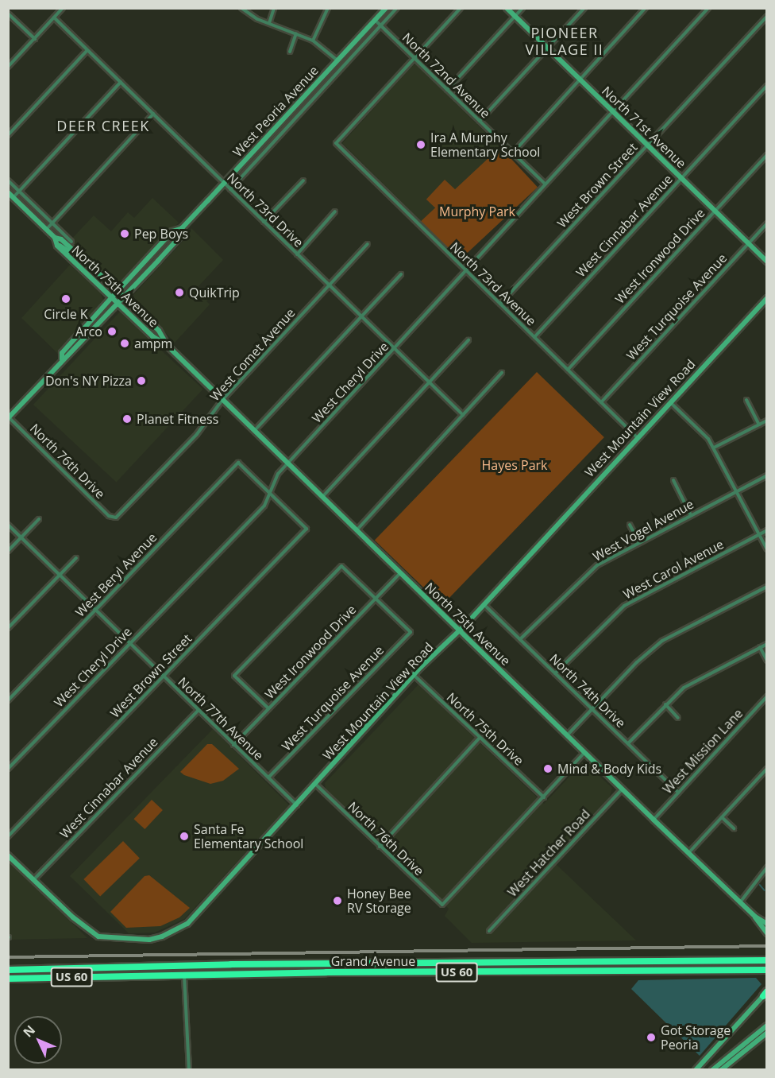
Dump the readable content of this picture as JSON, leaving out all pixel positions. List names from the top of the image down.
{
  "streets": {
    "highway": ["Grand Avenue", "US 60"],
    "main road": [
      "West Peoria Avenue",
      "North 71st Avenue",
      "North 75th Avenue",
      "West Mountain View Road"
    ],
    "street": [
      "North 72nd Avenue",
      "West Brown Street",
      "North 73rd Drive",
      "West Cinnabar Avenue",
      "West Ironwood Drive",
      "North 73rd Avenue",
      "West Turquoise Avenue",
      "West Comet Avenue",
      "West Cheryl Drive",
      "North 76th Drive",
      "West Vogel Avenue",
      "West Carol Avenue",
      "West Beryl Avenue",
      "North 74th Drive",
      "North 77th Avenue",
      "North 75th Drive",
      "West Mission Lane",
      "West Hatcher Road"
    ]
  },
  "crossings": [
    ["North 72nd Avenue", "West Peoria Avenue"],
    ["North 72nd Avenue", "North 73rd Avenue"],
    ["North 72nd Avenue", "West Cheryl Drive"],
    ["West Peoria Avenue", "North 73rd Drive"],
    ["West Peoria Avenue", "North 75th Avenue"],
    ["West Peoria Avenue", "North 76th Drive"],
    ["North 71st Avenue", "West Brown Street"],
    ["North 71st Avenue", "West Cinnabar Avenue"],
    ["North 71st Avenue", "West Ironwood Drive"],
    ["North 71st Avenue", "West Turquoise Avenue"],
    ["North 71st Avenue", "West Cheryl Drive"],
    ["West Brown Street", "North 73rd Avenue"],
    ["West Brown Street", "West Cheryl Drive"],
    ["West Brown Street", "West Beryl Avenue"],
    ["West Brown Street", "North 77th Avenue"],
    ["North 73rd Drive", "West Comet Avenue"],
    ["North 73rd Drive", "West Cheryl Drive"],
    ["West Cinnabar Avenue", "North 73rd Avenue"],
    ["West Cinnabar Avenue", "West Mountain View Road"],
    ["West Cinnabar Avenue", "North 77th Avenue"],
    ["West Ironwood Drive", "North 73rd Avenue"],
    ["West Ironwood Drive", "North 75th Avenue"],
    ["West Ironwood Drive", "West Turquoise Avenue"],
    ["West Ironwood Drive", "North 77th Avenue"],
    ["North 73rd Avenue", "West Turquoise Avenue"],
    ["North 73rd Avenue", "West Cheryl Drive"],
    ["North 73rd Avenue", "West Mountain View Road"],
    ["North 75th Avenue", "West Comet Avenue"],
    ["North 75th Avenue", "West Cheryl Drive"],
    ["North 75th Avenue", "West Mountain View Road"],
    ["North 75th Avenue", "West Mission Lane"],
    ["North 75th Avenue", "West Hatcher Road"],
    ["West Turquoise Avenue", "North 77th Avenue"],
    ["West Comet Avenue", "North 76th Drive"],
    ["West Cheryl Drive", "West Beryl Avenue"],
    ["West Cheryl Drive", "North 77th Avenue"],
    ["West Mountain View Road", "North 76th Drive"],
    ["West Mountain View Road", "North 74th Drive"],
    ["West Mountain View Road", "North 77th Avenue"],
    ["West Mountain View Road", "North 75th Drive"],
    ["North 76th Drive", "North 75th Drive"],
    ["West Vogel Avenue", "North 74th Drive"],
    ["West Carol Avenue", "North 74th Drive"],
    ["West Beryl Avenue", "North 77th Avenue"],
    ["North 74th Drive", "West Mission Lane"]
  ],
  "districts": ["PIONEER VILLAGE II", "DEER CREEK"],
  "parks": ["Murphy Park", "Hayes Park"],
  "places": [
    "Ira A Murphy Elementary School",
    "Pep Boys",
    "QuikTrip",
    "Circle K",
    "Arco",
    "ampm",
    "Don's NY Pizza",
    "Planet Fitness",
    "Mind & Body Kids",
    "Santa Fe Elementary School",
    "Honey Bee RV Storage",
    "Got Storage Peoria"
  ],
  "north": "top left"
}
